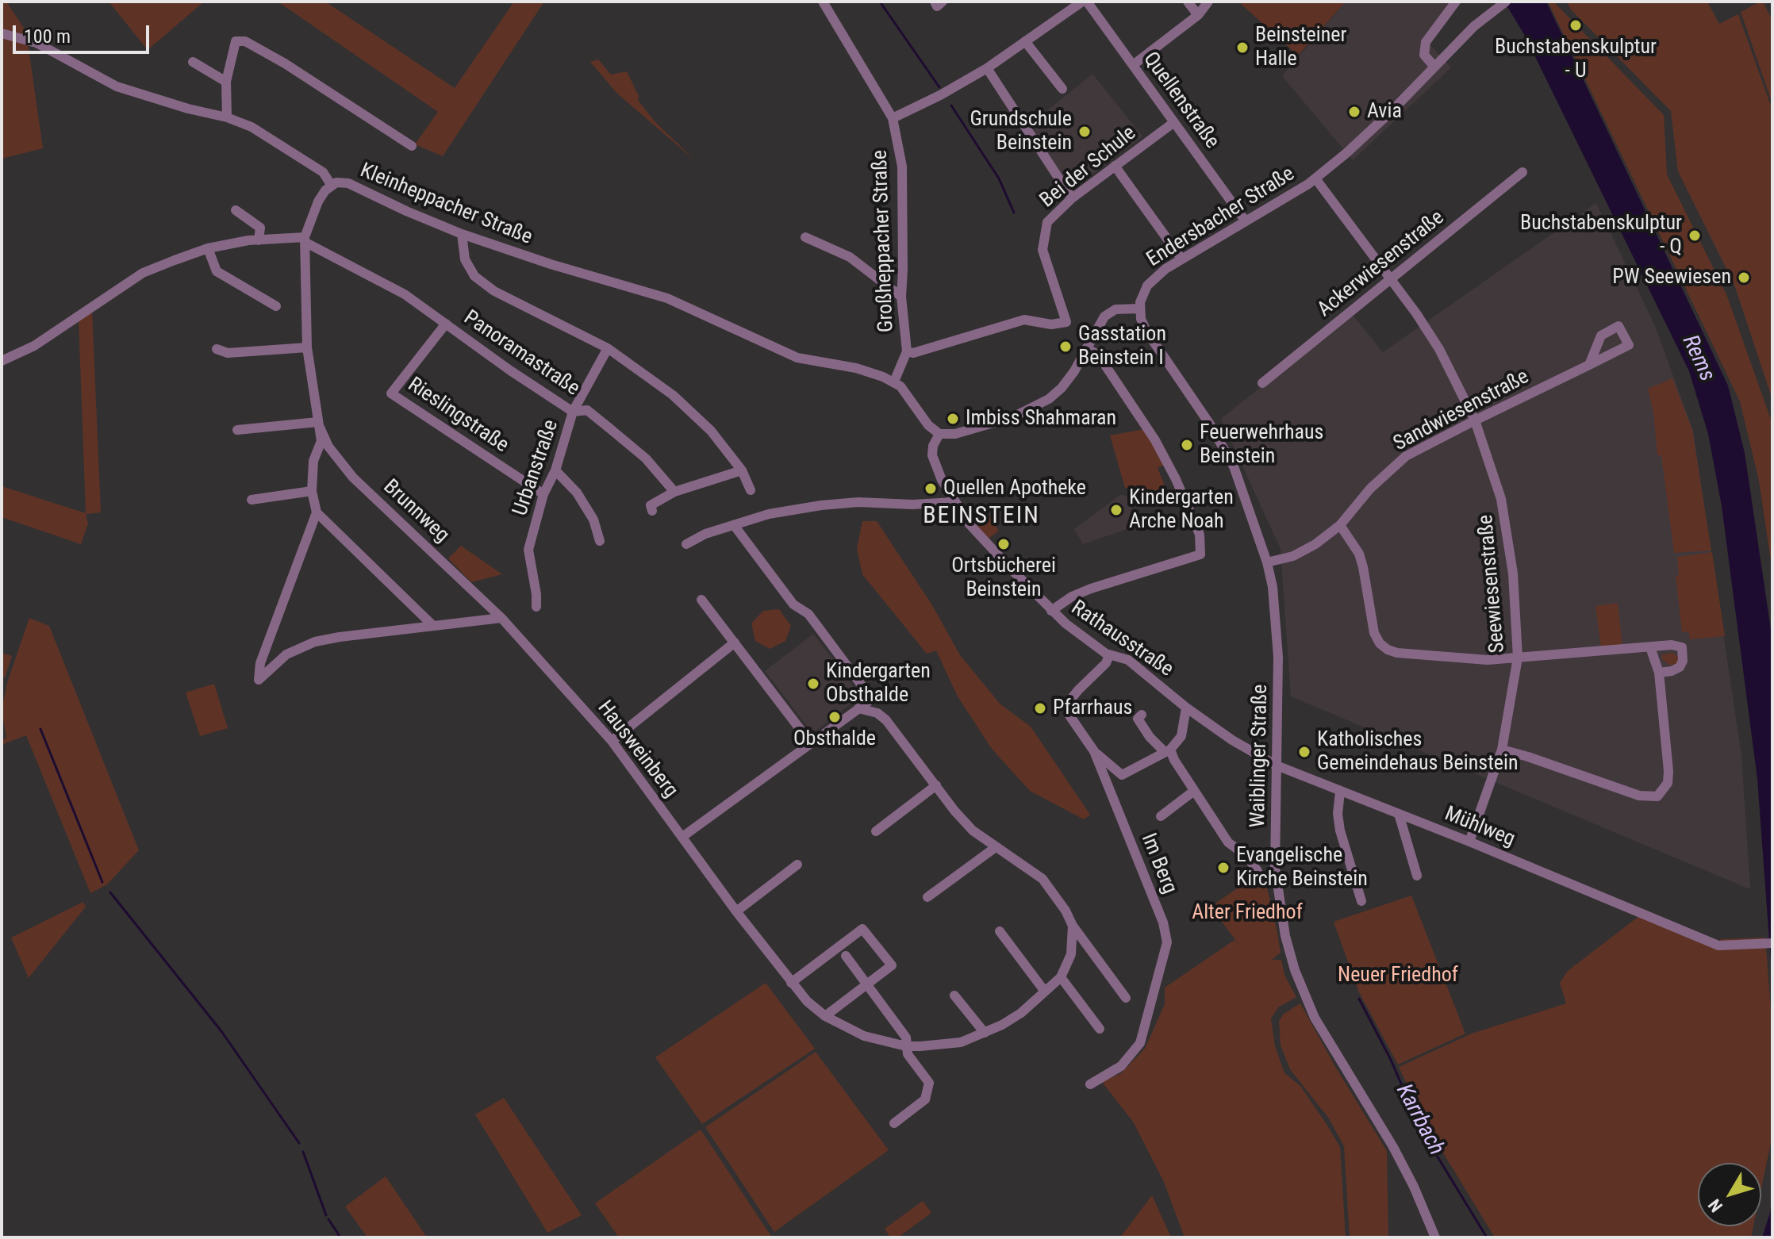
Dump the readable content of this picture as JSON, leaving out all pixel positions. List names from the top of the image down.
{
  "streets": {
    "street": [
      "Quellenstraße",
      "Bei der Schule",
      "Kleinheppacher Straße",
      "Endersbacher Straße",
      "Großheppacher Straße",
      "Ackerwiesenstraße",
      "Panoramastraße",
      "Sandwiesenstraße",
      "Rieslingstraße",
      "Urbanstraße",
      "Brunnweg",
      "Seewiesenstraße",
      "Rathausstraße",
      "Hausweinberg",
      "Waiblinger Straße",
      "Mühlweg",
      "Im Berg"
    ]
  },
  "crossings": [
    ["Quellenstraße", "Bei der Schule"],
    ["Quellenstraße", "Endersbacher Straße"],
    ["Bei der Schule", "Großheppacher Straße"],
    ["Kleinheppacher Straße", "Großheppacher Straße"],
    ["Kleinheppacher Straße", "Brunnweg"],
    ["Endersbacher Straße", "Seewiesenstraße"],
    ["Endersbacher Straße", "Waiblinger Straße"],
    ["Ackerwiesenstraße", "Seewiesenstraße"],
    ["Panoramastraße", "Rieslingstraße"],
    ["Panoramastraße", "Urbanstraße"],
    ["Panoramastraße", "Brunnweg"],
    ["Sandwiesenstraße", "Seewiesenstraße"],
    ["Sandwiesenstraße", "Waiblinger Straße"],
    ["Rieslingstraße", "Urbanstraße"],
    ["Brunnweg", "Hausweinberg"],
    ["Seewiesenstraße", "Mühlweg"],
    ["Rathausstraße", "Mühlweg"],
    ["Rathausstraße", "Im Berg"],
    ["Waiblinger Straße", "Mühlweg"],
    ["Mühlweg", "Im Berg"]
  ],
  "districts": ["BEINSTEIN"],
  "water": ["Rems", "Karrbach"],
  "parks": ["Alter Friedhof", "Neuer Friedhof"],
  "places": [
    "Buchstabenskulptur - U",
    "Beinsteiner Halle",
    "Avia",
    "Grundschule Beinstein",
    "Buchstabenskulptur - Q",
    "PW Seewiesen",
    "Gasstation Beinstein I",
    "Imbiss Shahmaran",
    "Feuerwehrhaus Beinstein",
    "Quellen Apotheke",
    "Kindergarten Arche Noah",
    "Ortsbücherei Beinstein",
    "Kindergarten Obsthalde",
    "Pfarrhaus",
    "Obsthalde",
    "Katholisches Gemeindehaus Beinstein",
    "Evangelische Kirche Beinstein"
  ],
  "scale_bar": "100 m",
  "north": "bottom left"
}
